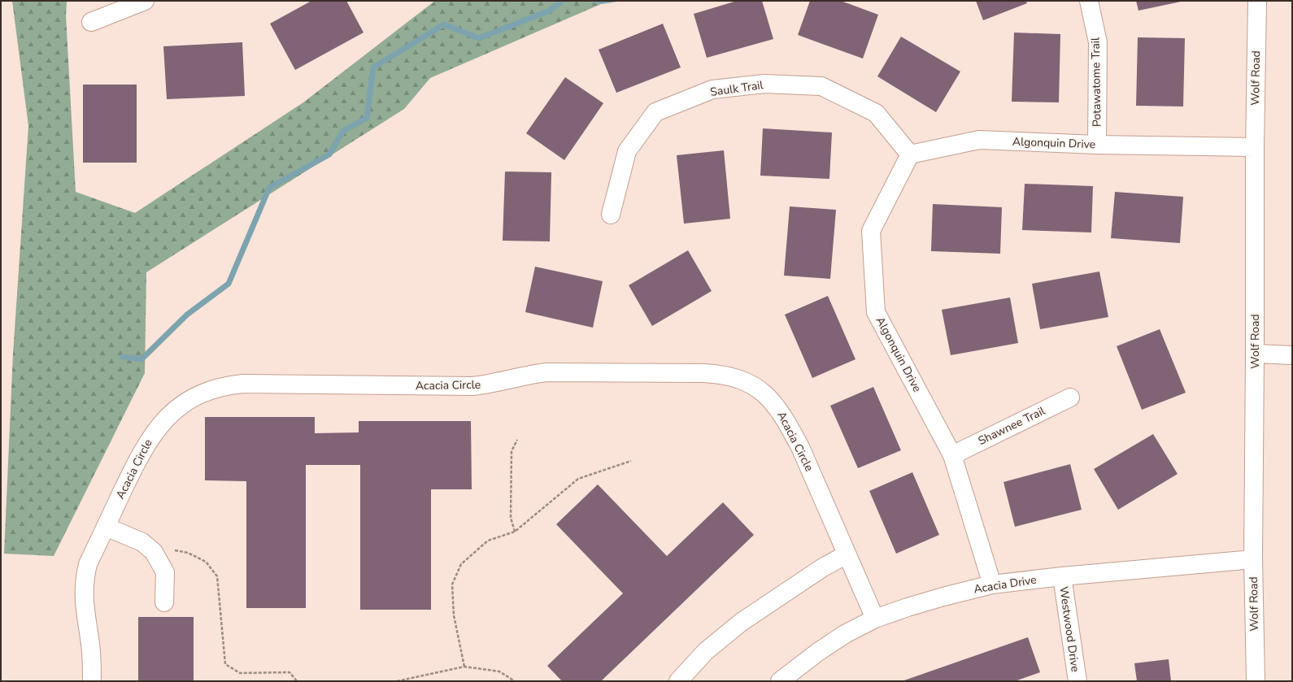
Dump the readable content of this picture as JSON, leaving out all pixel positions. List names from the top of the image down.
{
  "streets": {
    "street": [
      "Wolf Road",
      "Potawatome Trail",
      "Saulk Trail",
      "Algonquin Drive",
      "Acacia Circle",
      "Shawnee Trail",
      "Acacia Drive",
      "Westwood Drive"
    ]
  },
  "crossings": [
    ["Wolf Road", "Algonquin Drive"],
    ["Wolf Road", "Acacia Drive"],
    ["Potawatome Trail", "Algonquin Drive"],
    ["Saulk Trail", "Algonquin Drive"],
    ["Algonquin Drive", "Shawnee Trail"],
    ["Algonquin Drive", "Acacia Drive"],
    ["Acacia Circle", "Acacia Drive"],
    ["Acacia Drive", "Westwood Drive"]
  ]
}
